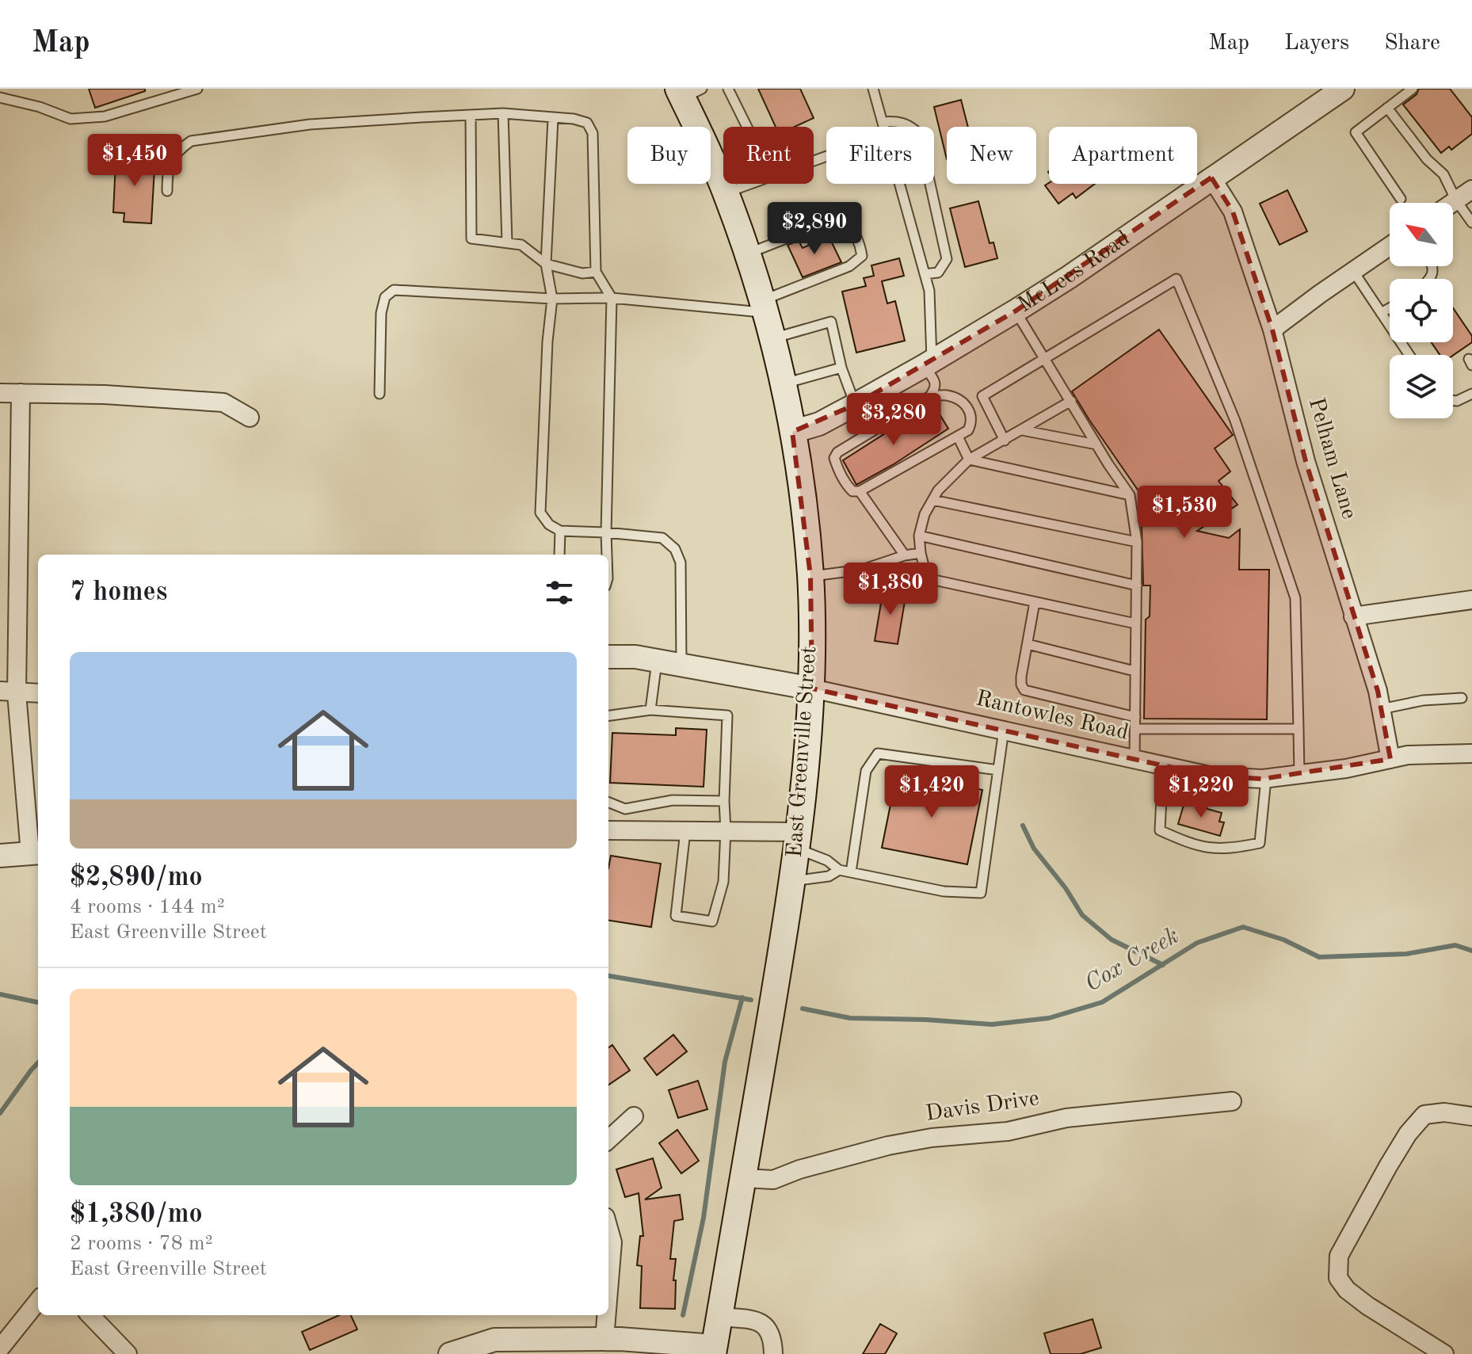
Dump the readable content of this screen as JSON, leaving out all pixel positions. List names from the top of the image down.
{
  "streets": {
    "main road": ["East Greenville Street"],
    "street": [
      "McLees Road",
      "Pelham Lane",
      "Rantowles Road",
      "Davis Drive"
    ]
  },
  "crossings": [
    ["McLees Road", "Pelham Lane"],
    ["McLees Road", "East Greenville Street"],
    ["Pelham Lane", "Rantowles Road"],
    ["Rantowles Road", "East Greenville Street"],
    ["East Greenville Street", "Davis Drive"]
  ],
  "water": ["Cox Creek"],
  "north": "top left",
  "page": {
    "header": "Map",
    "nav": ["Map", "Layers", "Share"],
    "chip": [
      "Buy",
      "Rent",
      "Filters",
      "New",
      "Apartment"
    ],
    "price": [
      "$1,450",
      "$2,890",
      "$3,280",
      "$1,530",
      "$1,380",
      "$1,420",
      "$1,220"
    ],
    "heading": "7 homes",
    "list": [
      {
        "name": "$2,890/mo",
        "note": "4 rooms · 144 m² · East Greenville Street"
      },
      {
        "name": "$1,380/mo",
        "note": "2 rooms · 78 m² · East Greenville Street"
      }
    ]
  }
}
